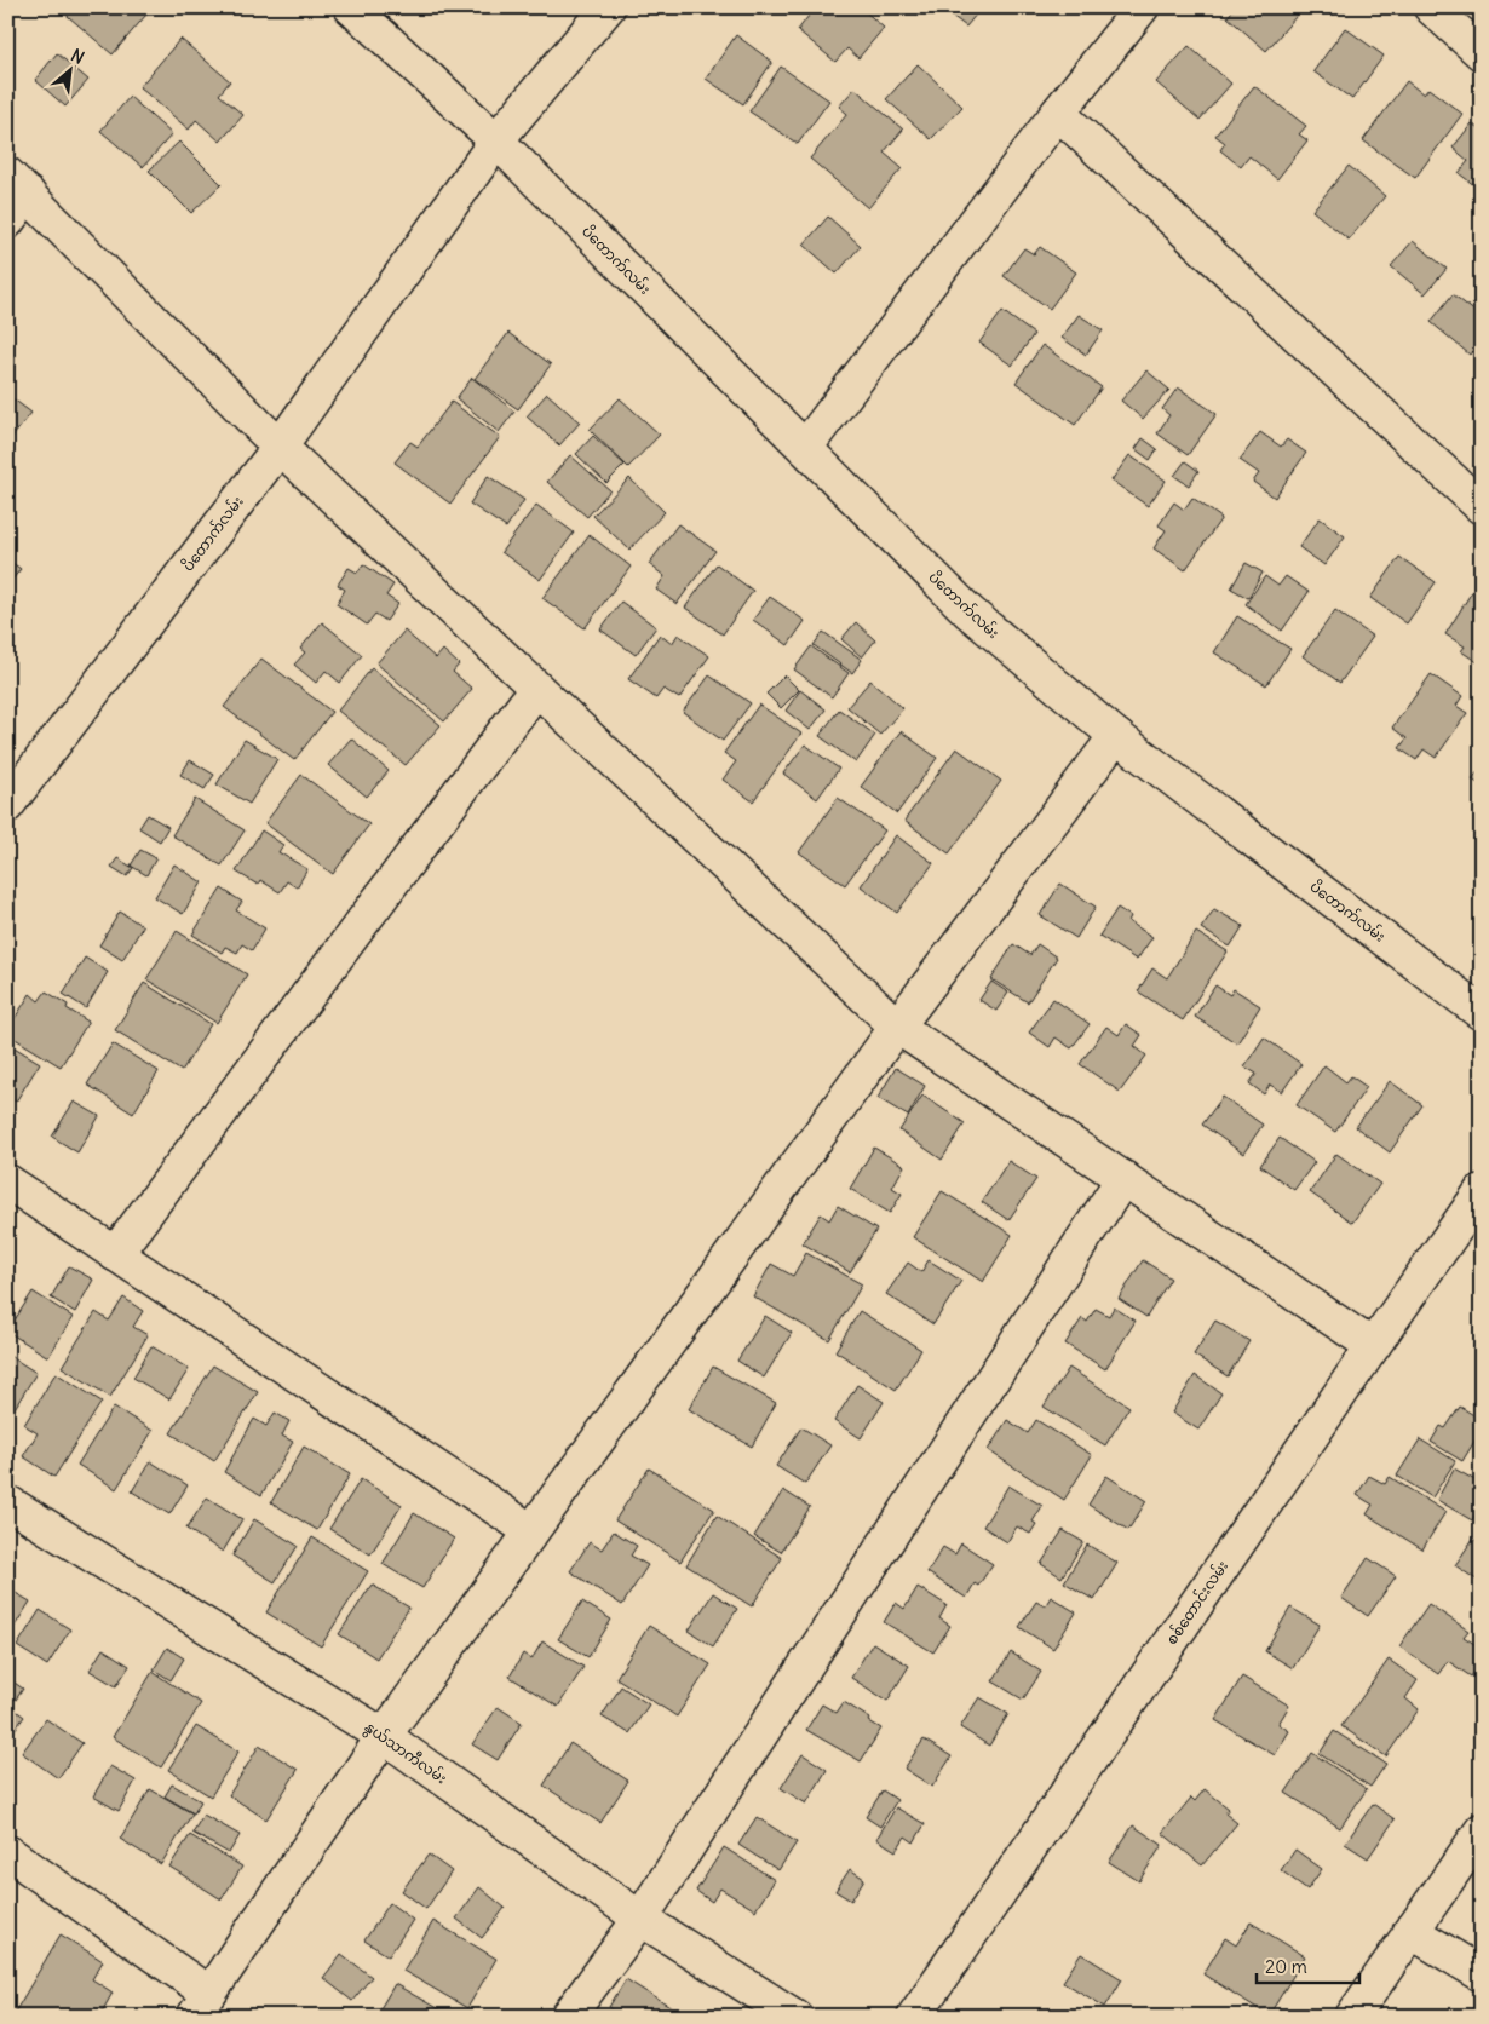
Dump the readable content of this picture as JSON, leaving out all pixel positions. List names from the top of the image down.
{
  "streets": {
    "street": ["ပိတောက်လမ်း", "စစ်တောင်းလမ်း", "နွယ်သာကီလမ်း"]
  },
  "scale_bar": "20 m",
  "north": "top right"
}
